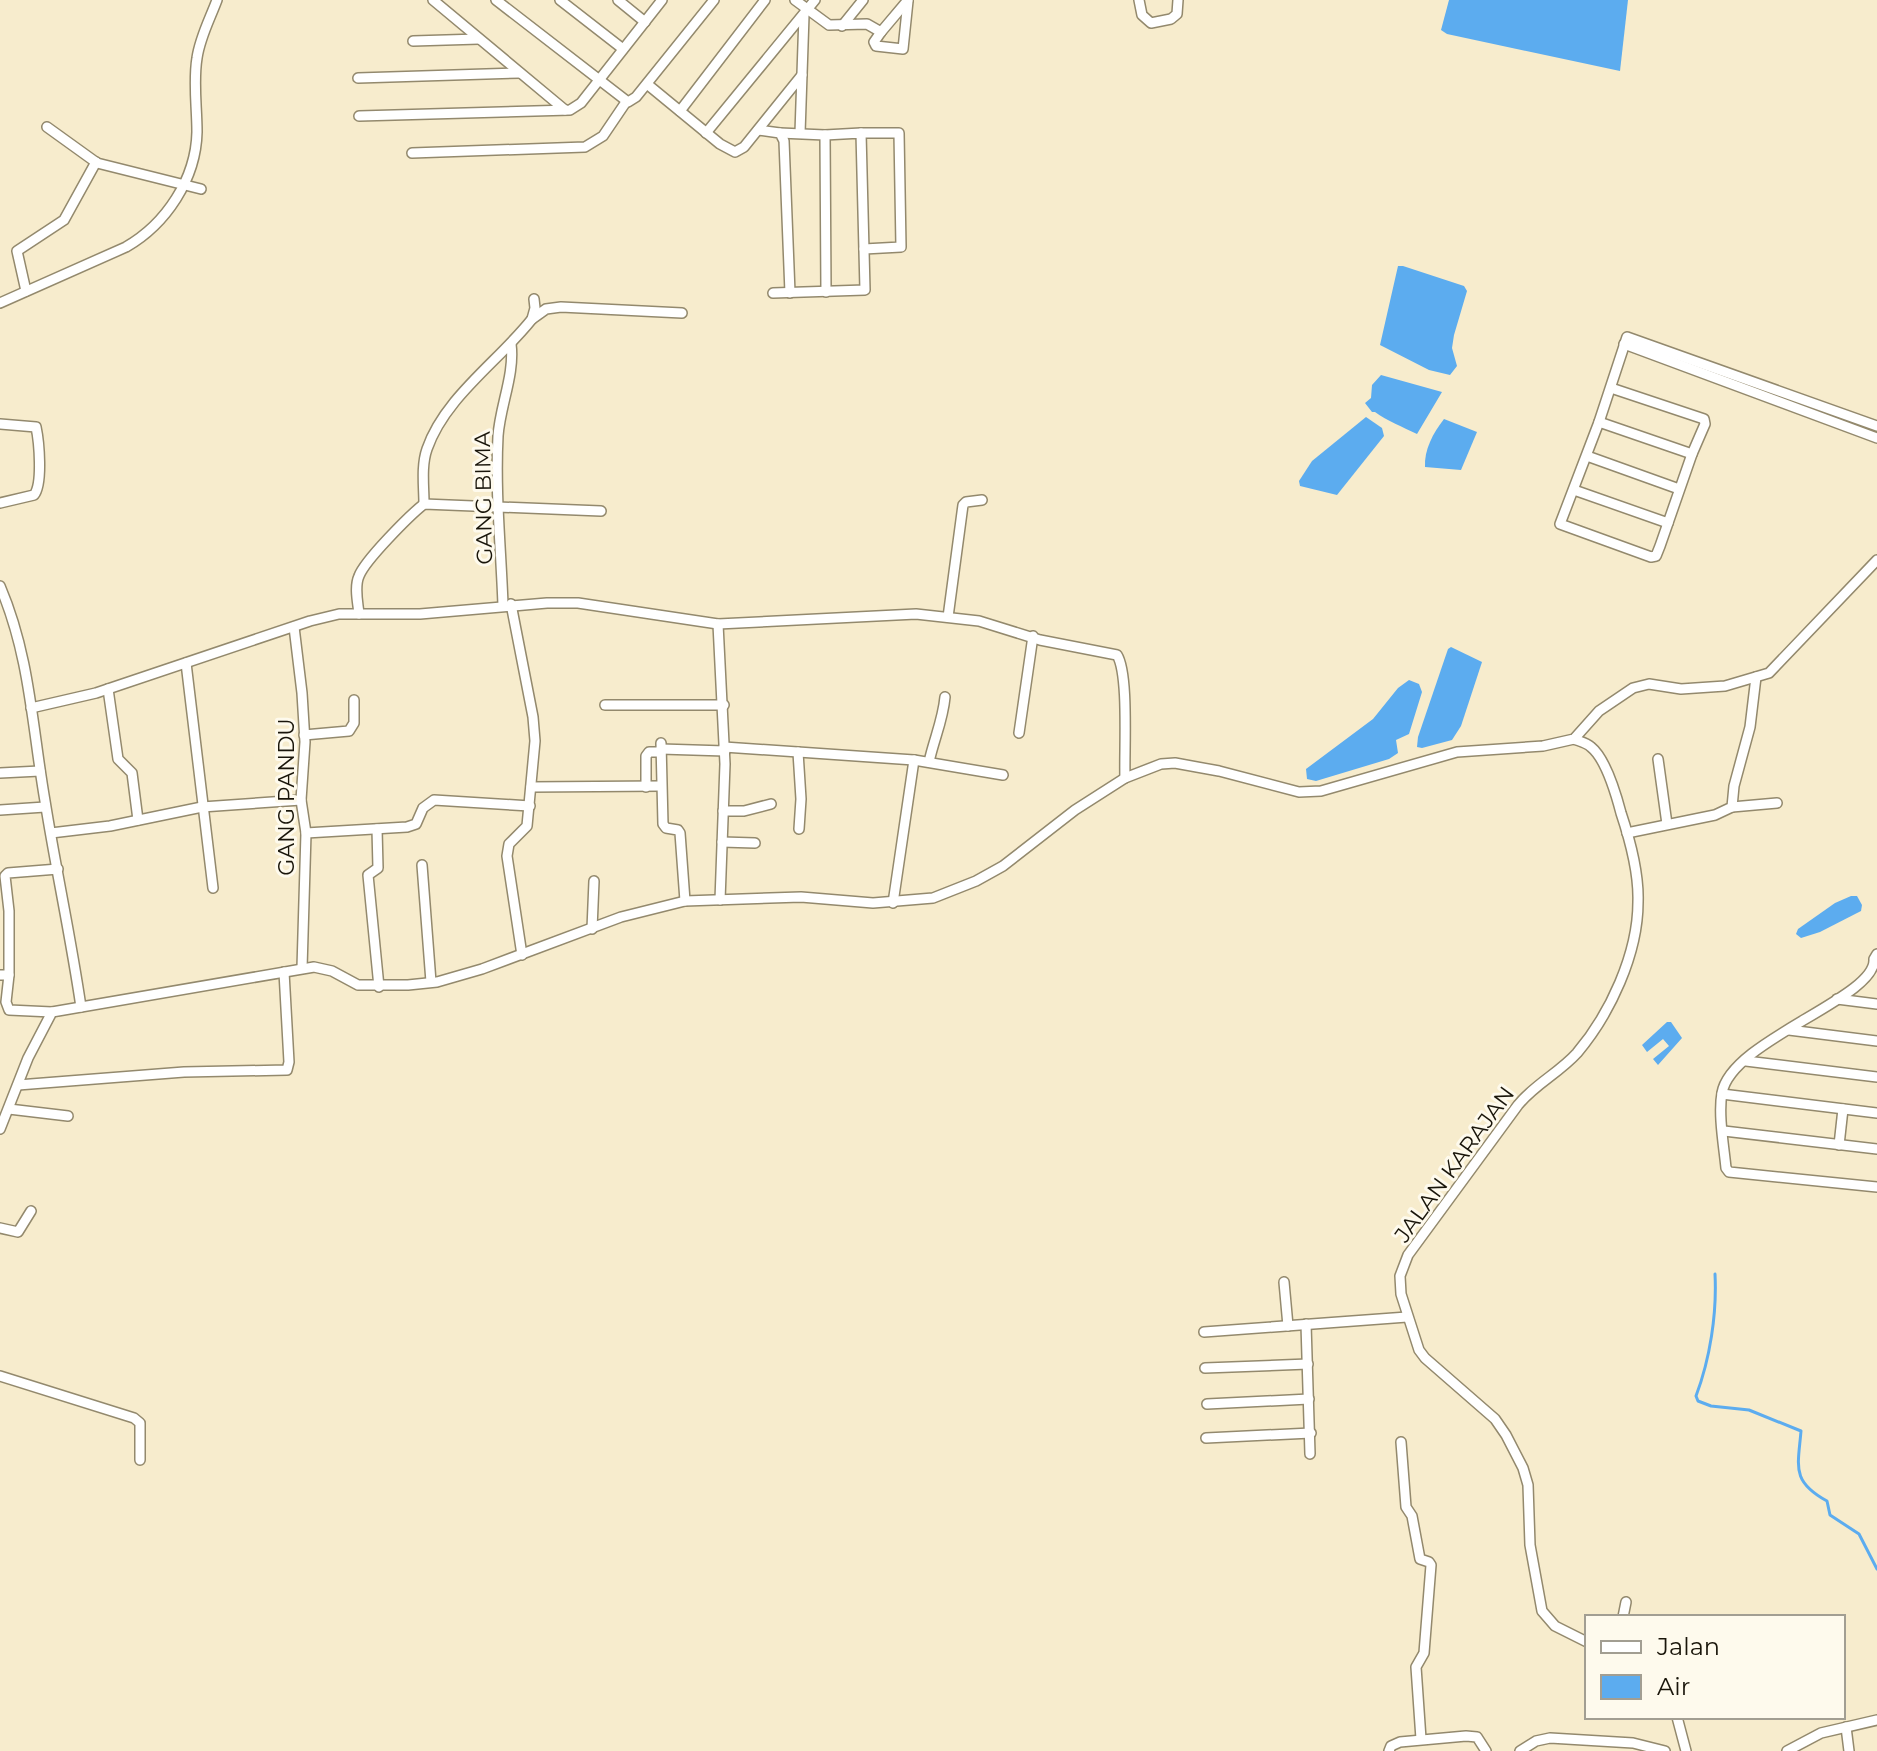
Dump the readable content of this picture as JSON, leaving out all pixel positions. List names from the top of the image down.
{
  "streets": {
    "street": ["GANG BIMA", "GANG PANDU", "JALAN KARAJAN"]
  },
  "legend": ["Jalan", "Air"]
}
